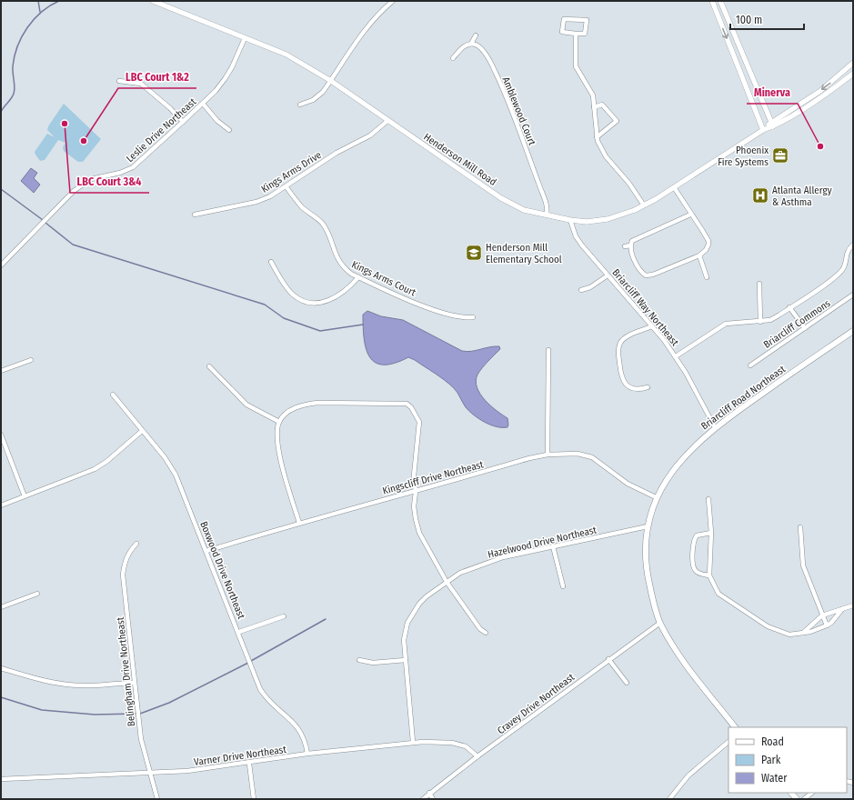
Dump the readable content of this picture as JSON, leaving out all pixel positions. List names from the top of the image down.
{
  "streets": {
    "main road": ["Briarcliff Road Northeast"],
    "street": [
      "Amblewood Court",
      "Leslie Drive Northeast",
      "Henderson Mill Road",
      "Kings Arms Drive",
      "Kings Arms Court",
      "Briarcliff Way Northeast",
      "Briarcliff Commons",
      "Kingscliff Drive Northeast",
      "Hazelwood Drive Northeast",
      "Boxwood Drive Northeast",
      "Belingham Drive Northeast",
      "Cravey Drive Northeast",
      "Varner Drive Northeast"
    ]
  },
  "crossings": [
    ["Amblewood Court", "Henderson Mill Road"],
    ["Leslie Drive Northeast", "Henderson Mill Road"],
    ["Henderson Mill Road", "Kings Arms Drive"],
    ["Henderson Mill Road", "Briarcliff Way Northeast"],
    ["Kings Arms Drive", "Kings Arms Court"],
    ["Briarcliff Way Northeast", "Briarcliff Commons"],
    ["Briarcliff Way Northeast", "Briarcliff Road Northeast"],
    ["Briarcliff Road Northeast", "Kingscliff Drive Northeast"],
    ["Briarcliff Road Northeast", "Hazelwood Drive Northeast"],
    ["Briarcliff Road Northeast", "Cravey Drive Northeast"],
    ["Kingscliff Drive Northeast", "Boxwood Drive Northeast"],
    ["Hazelwood Drive Northeast", "Varner Drive Northeast"],
    ["Boxwood Drive Northeast", "Varner Drive Northeast"],
    ["Belingham Drive Northeast", "Varner Drive Northeast"],
    ["Cravey Drive Northeast", "Varner Drive Northeast"]
  ],
  "places": {
    "other": ["LBC Court 3&4", "LBC Court 1&2", "Minerva"],
    "office": ["Phoenix Fire Systems"],
    "hospital": ["Atlanta Allergy & Asthma"],
    "school or university": ["Henderson Mill Elementary School"]
  },
  "legend": ["Road", "Park", "Water"],
  "scale_bar": "100 m"
}
